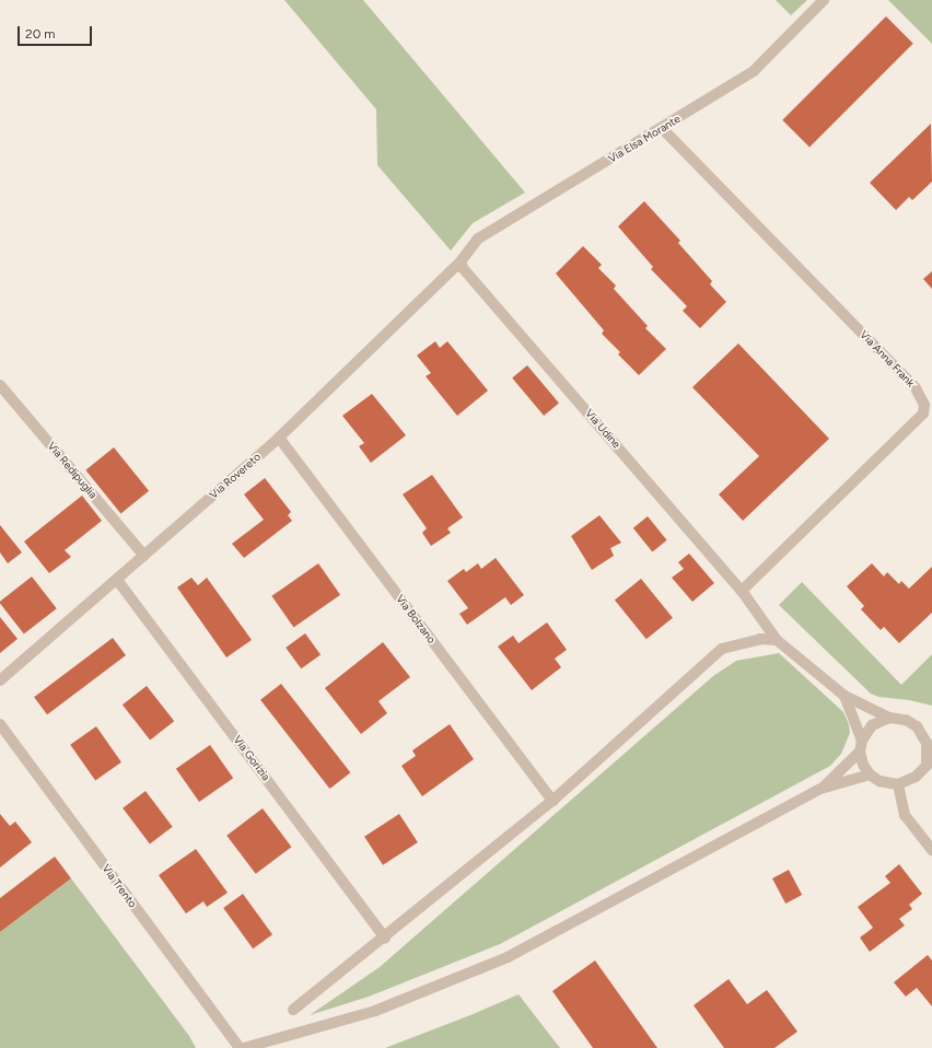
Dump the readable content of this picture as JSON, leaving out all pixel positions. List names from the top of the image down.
{
  "streets": {
    "street": [
      "Via Elsa Morante",
      "Via Anna Frank",
      "Via Udine",
      "Via Redipuglia",
      "Via Rovereto",
      "Via Bolzano",
      "Via Gorizia",
      "Via Trento"
    ]
  },
  "crossings": [
    ["Via Elsa Morante", "Via Anna Frank"],
    ["Via Elsa Morante", "Via Udine"],
    ["Via Elsa Morante", "Via Rovereto"],
    ["Via Anna Frank", "Via Udine"],
    ["Via Udine", "Via Rovereto"],
    ["Via Redipuglia", "Via Rovereto"],
    ["Via Rovereto", "Via Bolzano"],
    ["Via Rovereto", "Via Gorizia"]
  ],
  "scale_bar": "20 m"
}
